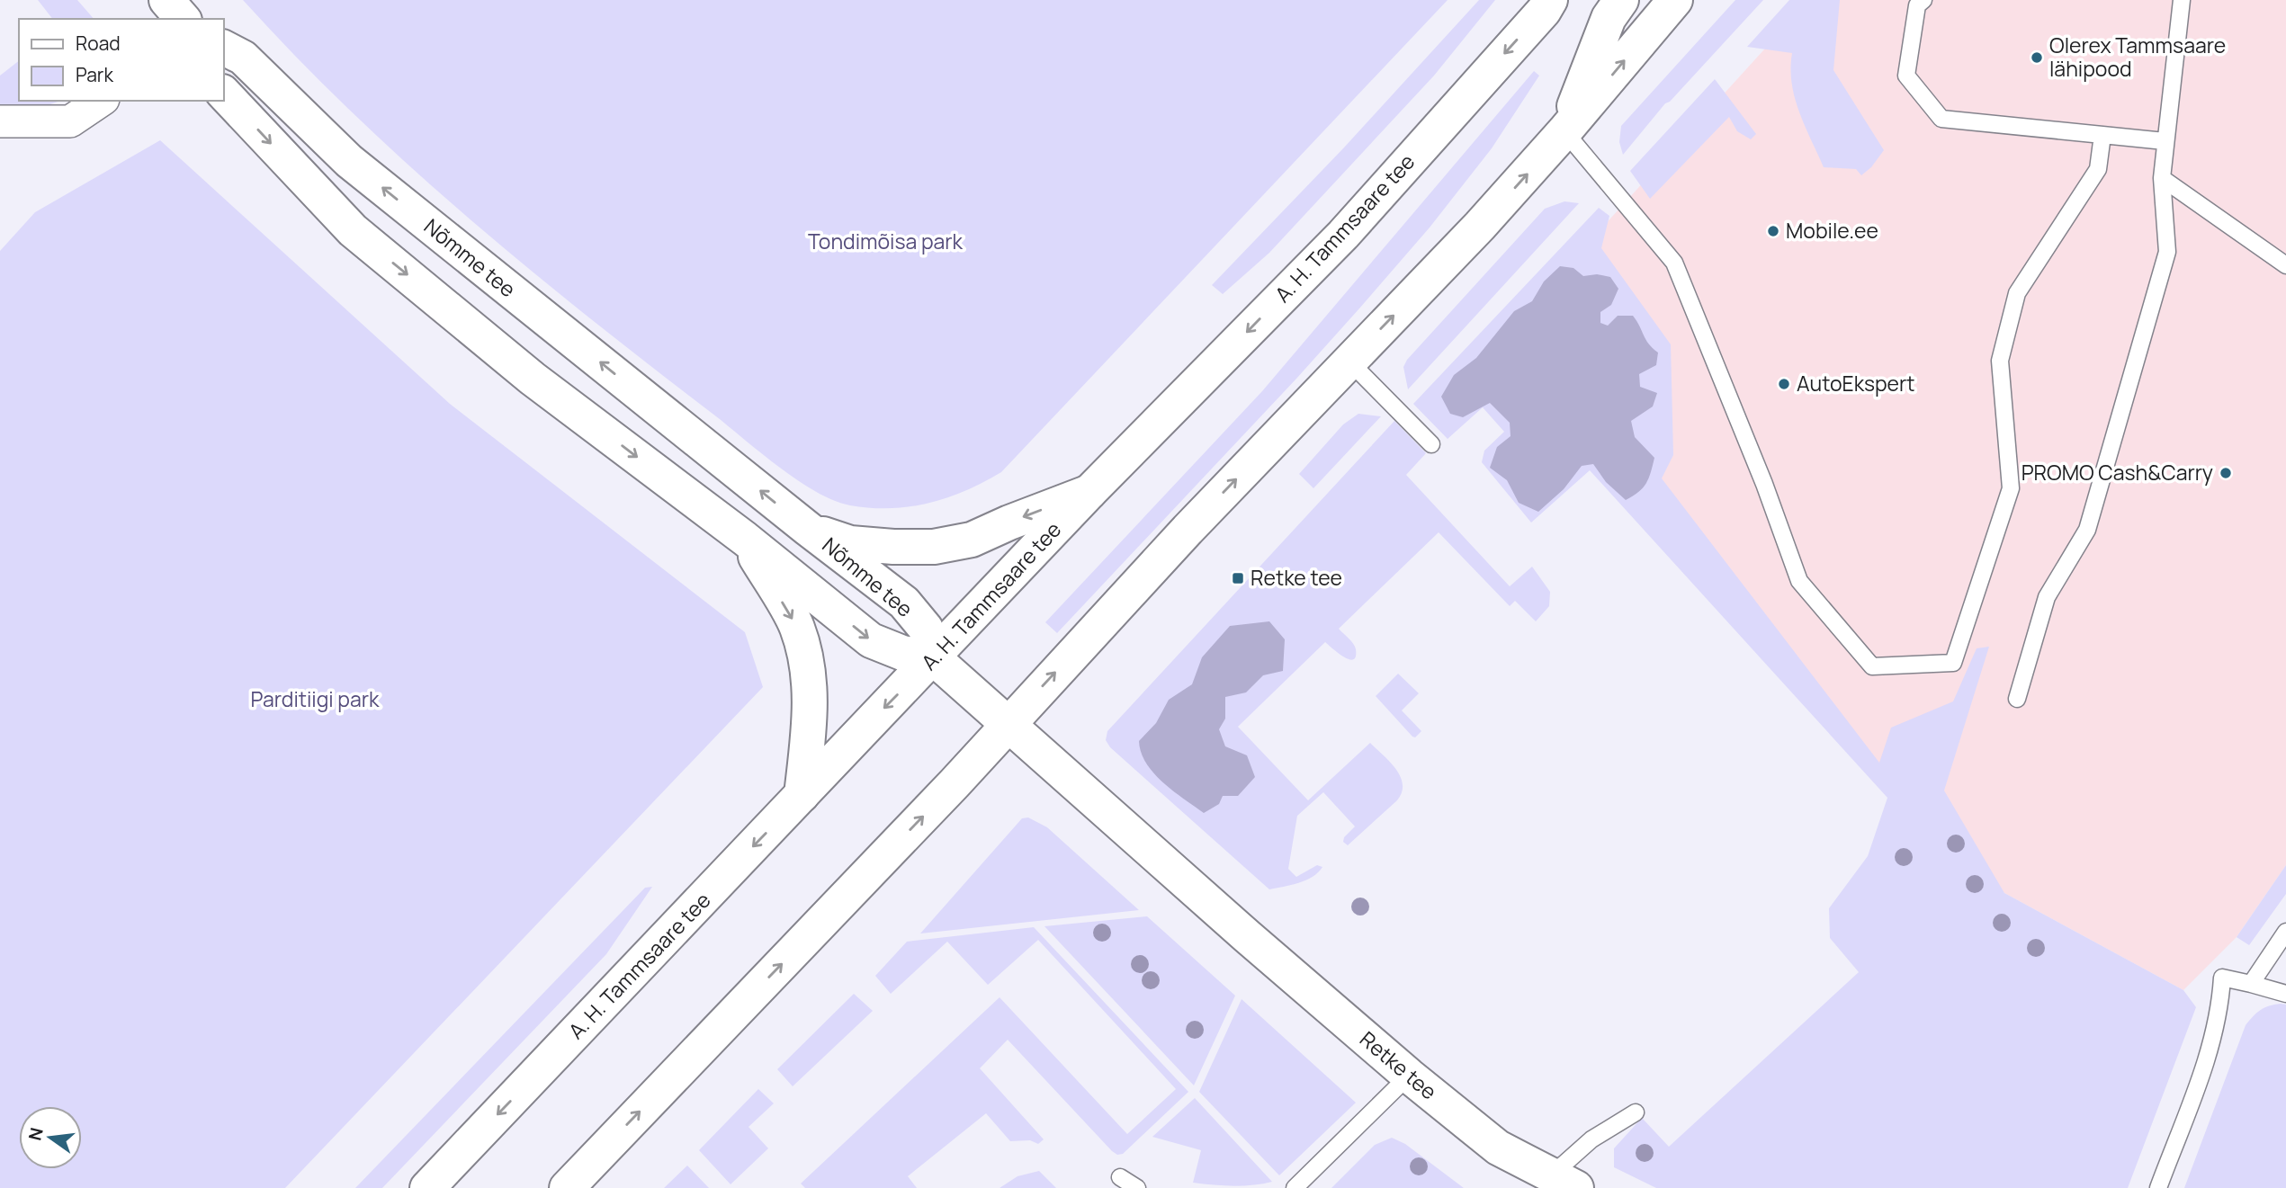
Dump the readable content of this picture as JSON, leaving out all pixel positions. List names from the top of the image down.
{
  "streets": {
    "main road": ["A. H. Tammsaare tee", "Nõmme tee", "Retke tee"]
  },
  "crossings": [
    ["A. H. Tammsaare tee", "Nõmme tee"],
    ["A. H. Tammsaare tee", "Retke tee"],
    ["Nõmme tee", "Retke tee"]
  ],
  "parks": ["Tondimõisa park", "Parditiigi park"],
  "places": {
    "other": [
      "Olerex Tammsaare lähipood",
      "Mobile.ee",
      "AutoEkspert",
      "PROMO Cash&Carry"
    ],
    "transit": ["Retke tee"]
  },
  "legend": ["Road", "Park"],
  "north": "left"
}
